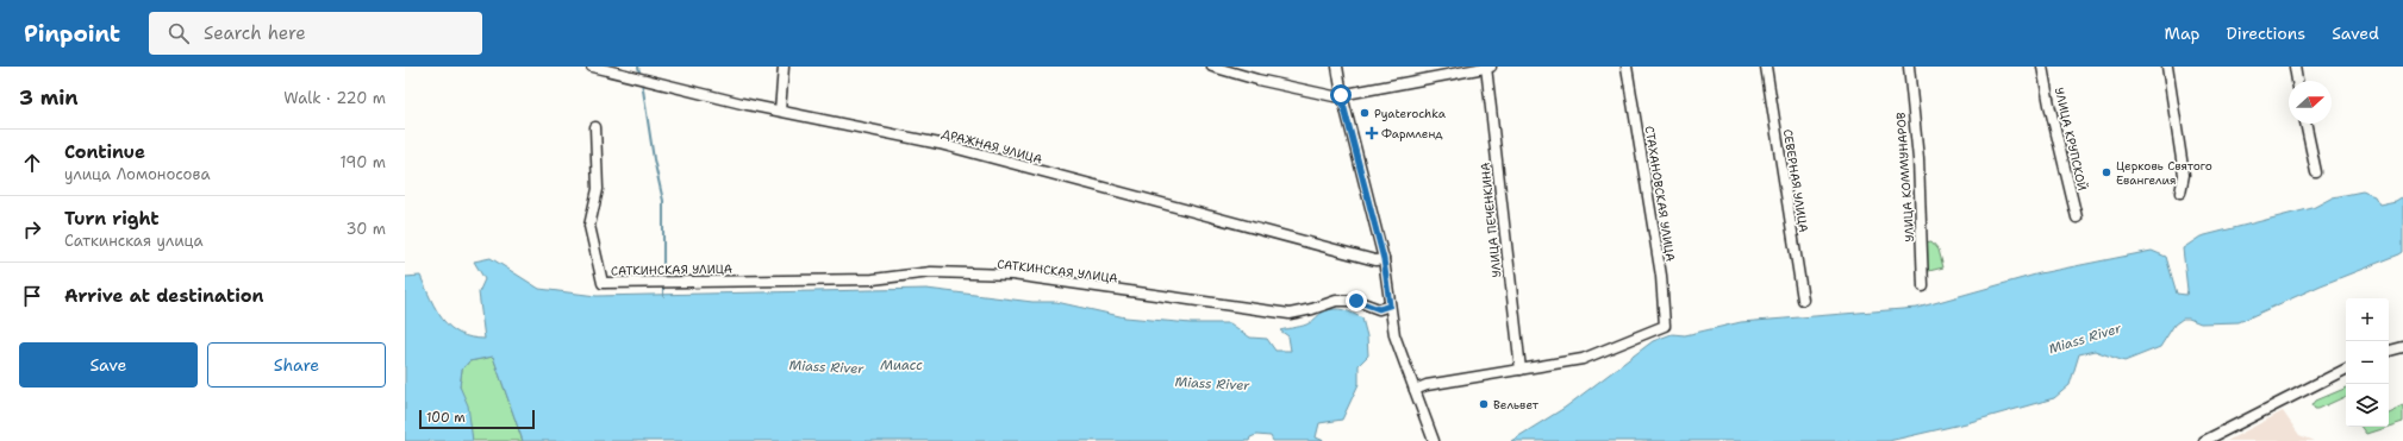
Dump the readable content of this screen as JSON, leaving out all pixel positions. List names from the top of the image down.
{
  "streets": {
    "street": [
      "УЛИЦА КРУПСКОЙ",
      "ДРАЖНАЯ УЛИЦА",
      "УЛИЦА КОММУНАРОВ",
      "СЕВЕРНАЯ УЛИЦА",
      "СТАХАНОВСКАЯ УЛИЦА",
      "УЛИЦА ПЕЧЕНКИНА",
      "САТКИНСКАЯ УЛИЦА"
    ]
  },
  "crossings": [
    ["СТАХАНОВСКАЯ УЛИЦА", "УЛИЦА ПЕЧЕНКИНА"]
  ],
  "water": ["Miass River", "Миасс"],
  "places": {
    "other": ["Pyaterochka", "Церковь Святого Евангелия", "Вельвет"],
    "health": ["Фармленд"]
  },
  "scale_bar": "100 m",
  "north": "right",
  "page": {
    "header": "Pinpoint",
    "search": "Search here",
    "nav": ["Map", "Directions", "Saved"],
    "heading": ["3 min", "Walk · 220 m"],
    "list": [
      ["Continue", "улица Ломоносова", "190 m"],
      ["Turn right", "Саткинская улица", "30 m"],
      "Arrive at destination"
    ],
    "map_buttons": ["+", "−"],
    "buttons": ["Save", "Share"],
    "scale": "100 m"
  }
}
